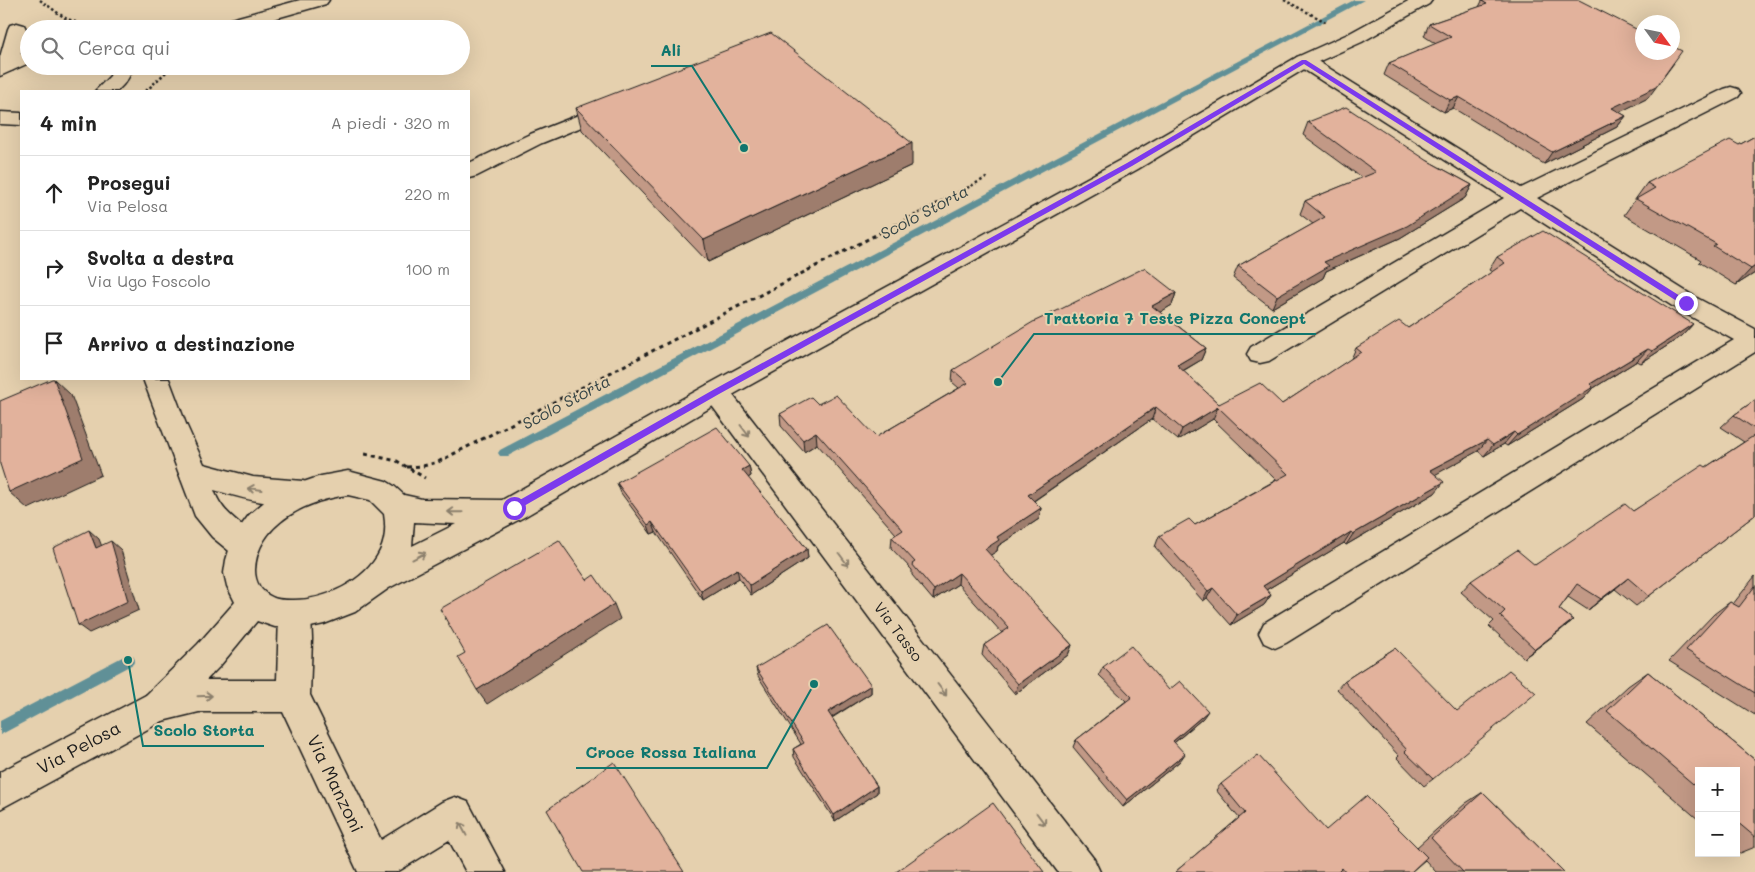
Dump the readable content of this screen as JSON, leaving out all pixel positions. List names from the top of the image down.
{
  "streets": {
    "street": ["Via Tasso", "Via Pelosa", "Via Manzoni"]
  },
  "one_way": ["Via Tasso"],
  "water": ["Scolo Storta"],
  "places": [
    "Ali",
    "Trattoria 7 Teste Pizza Concept",
    "Scolo Storta",
    "Croce Rossa Italiana"
  ],
  "north": "bottom right",
  "page": {
    "search": "Cerca qui",
    "heading": ["4 min", "A piedi · 320 m"],
    "list": [
      ["Prosegui", "Via Pelosa", "220 m"],
      ["Svolta a destra", "Via Ugo Foscolo", "100 m"],
      "Arrivo a destinazione"
    ],
    "map_buttons": ["+", "−"]
  }
}
